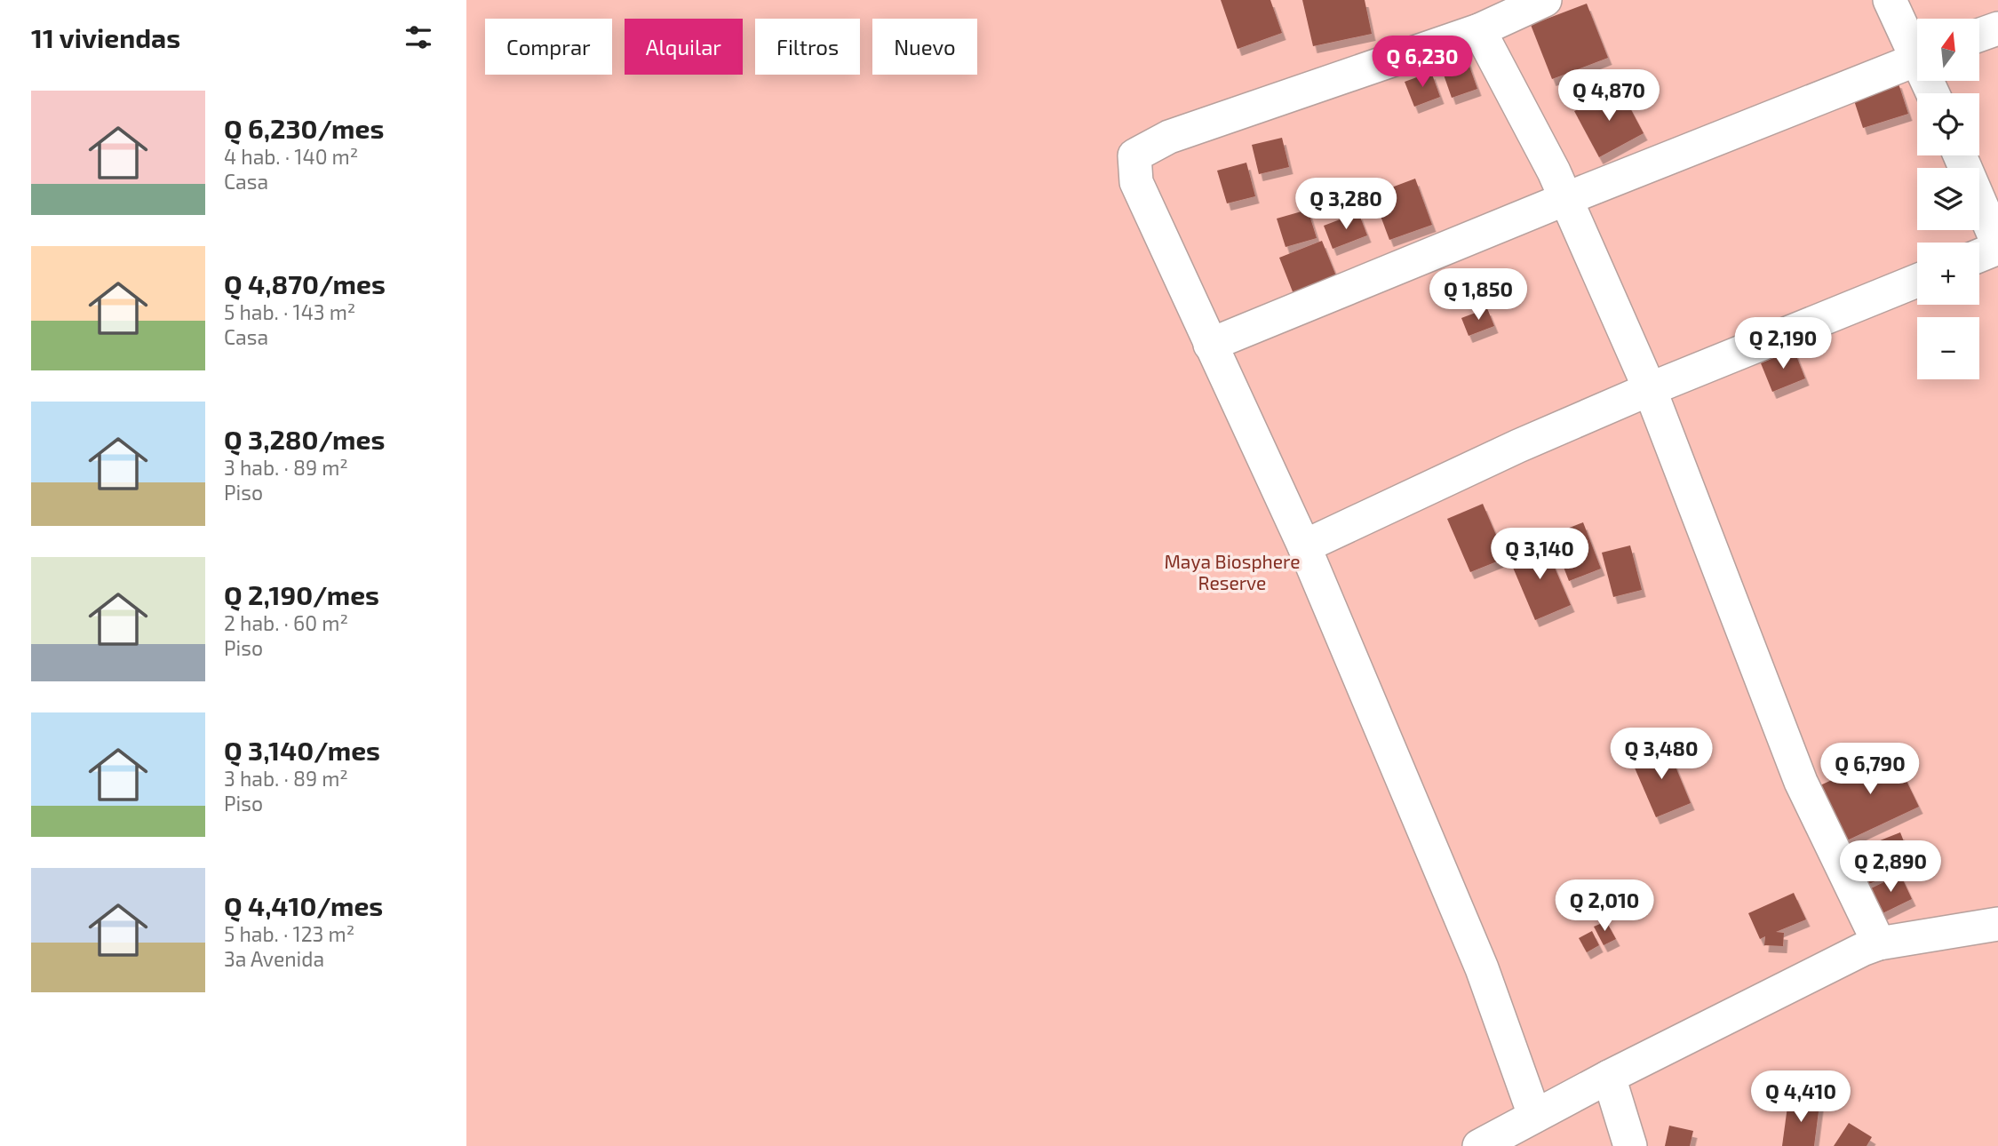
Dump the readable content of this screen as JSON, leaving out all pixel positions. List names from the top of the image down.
{
  "parks": ["Maya Biosphere Reserve"],
  "north": "top",
  "page": {
    "heading": "11 viviendas",
    "map_buttons": ["+", "−"],
    "chip": [
      "Comprar",
      "Alquilar",
      "Filtros",
      "Nuevo"
    ],
    "price": [
      "Q 6,230",
      "Q 4,870",
      "Q 3,280",
      "Q 1,850",
      "Q 2,190",
      "Q 3,140",
      "Q 3,480",
      "Q 6,790",
      "Q 2,890",
      "Q 2,010",
      "Q 4,410"
    ],
    "list": [
      {
        "name": "Q 6,230/mes",
        "note": "4 hab. · 140 m² · Casa"
      },
      {
        "name": "Q 4,870/mes",
        "note": "5 hab. · 143 m² · Casa"
      },
      {
        "name": "Q 3,280/mes",
        "note": "3 hab. · 89 m² · Piso"
      },
      {
        "name": "Q 2,190/mes",
        "note": "2 hab. · 60 m² · Piso"
      },
      {
        "name": "Q 3,140/mes",
        "note": "3 hab. · 89 m² · Piso"
      },
      {
        "name": "Q 4,410/mes",
        "note": "5 hab. · 123 m² · 3a Avenida"
      }
    ]
  }
}
